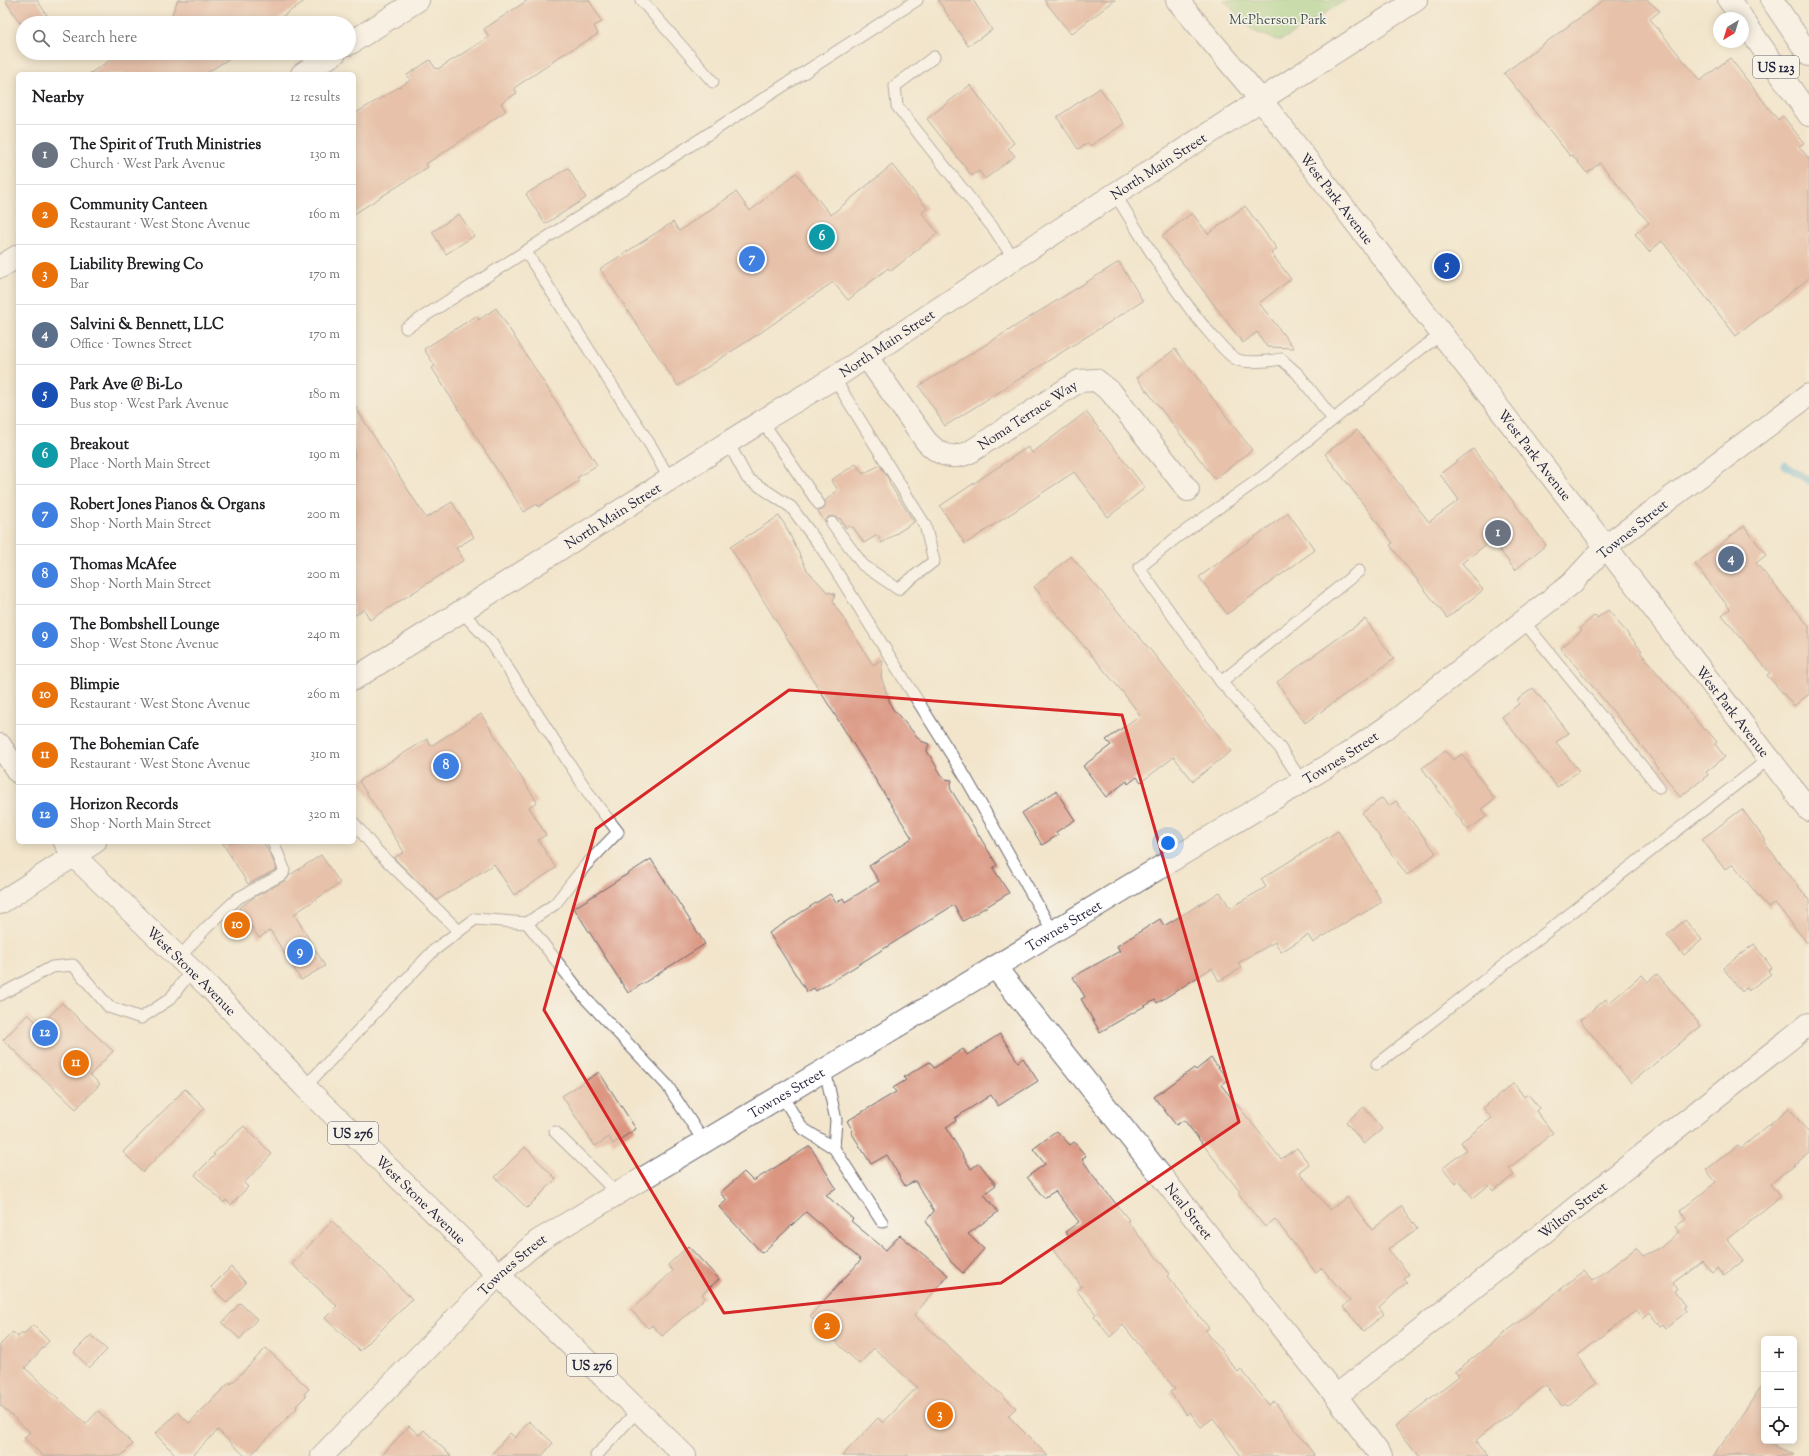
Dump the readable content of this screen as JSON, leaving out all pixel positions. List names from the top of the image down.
{
  "streets": {
    "main road": [
      "US 123",
      "North Main Street",
      "West Park Avenue",
      "Noma Terrace Way",
      "Townes Street",
      "West Stone Avenue",
      "US 276",
      "Wilton Street",
      "Neal Street"
    ]
  },
  "crossings": [
    ["North Main Street", "West Park Avenue"],
    ["North Main Street", "Noma Terrace Way"],
    ["West Park Avenue", "Townes Street"],
    ["Townes Street", "West Stone Avenue"],
    ["Townes Street", "Neal Street"],
    ["Wilton Street", "Neal Street"]
  ],
  "parks": ["McPherson Park"],
  "north": "bottom left",
  "page": {
    "search": "Search here",
    "heading": ["Nearby", "12 results"],
    "list": [
      {
        "mark": "1",
        "name": "The Spirit of Truth Ministries",
        "note": "Church · West Park Avenue",
        "value": "130 m"
      },
      {
        "mark": "2",
        "name": "Community Canteen",
        "note": "Restaurant · West Stone Avenue",
        "value": "160 m"
      },
      {
        "mark": "3",
        "name": "Liability Brewing Co",
        "note": "Bar",
        "value": "170 m"
      },
      {
        "mark": "4",
        "name": "Salvini & Bennett, LLC",
        "note": "Office · Townes Street",
        "value": "170 m"
      },
      {
        "mark": "5",
        "name": "Park Ave @ Bi-Lo",
        "note": "Bus stop · West Park Avenue",
        "value": "180 m"
      },
      {
        "mark": "6",
        "name": "Breakout",
        "note": "Place · North Main Street",
        "value": "190 m"
      },
      {
        "mark": "7",
        "name": "Robert Jones Pianos & Organs",
        "note": "Shop · North Main Street",
        "value": "200 m"
      },
      {
        "mark": "8",
        "name": "Thomas McAfee",
        "note": "Shop · North Main Street",
        "value": "200 m"
      },
      {
        "mark": "9",
        "name": "The Bombshell Lounge",
        "note": "Shop · West Stone Avenue",
        "value": "240 m"
      },
      {
        "mark": "10",
        "name": "Blimpie",
        "note": "Restaurant · West Stone Avenue",
        "value": "260 m"
      },
      {
        "mark": "11",
        "name": "The Bohemian Cafe",
        "note": "Restaurant · West Stone Avenue",
        "value": "310 m"
      },
      {
        "mark": "12",
        "name": "Horizon Records",
        "note": "Shop · North Main Street",
        "value": "320 m"
      }
    ],
    "pins": [
      "6",
      "7",
      "5",
      "1",
      "4",
      "8",
      "10",
      "9",
      "12",
      "11",
      "2",
      "3"
    ],
    "map_buttons": ["+", "−"]
  }
}
